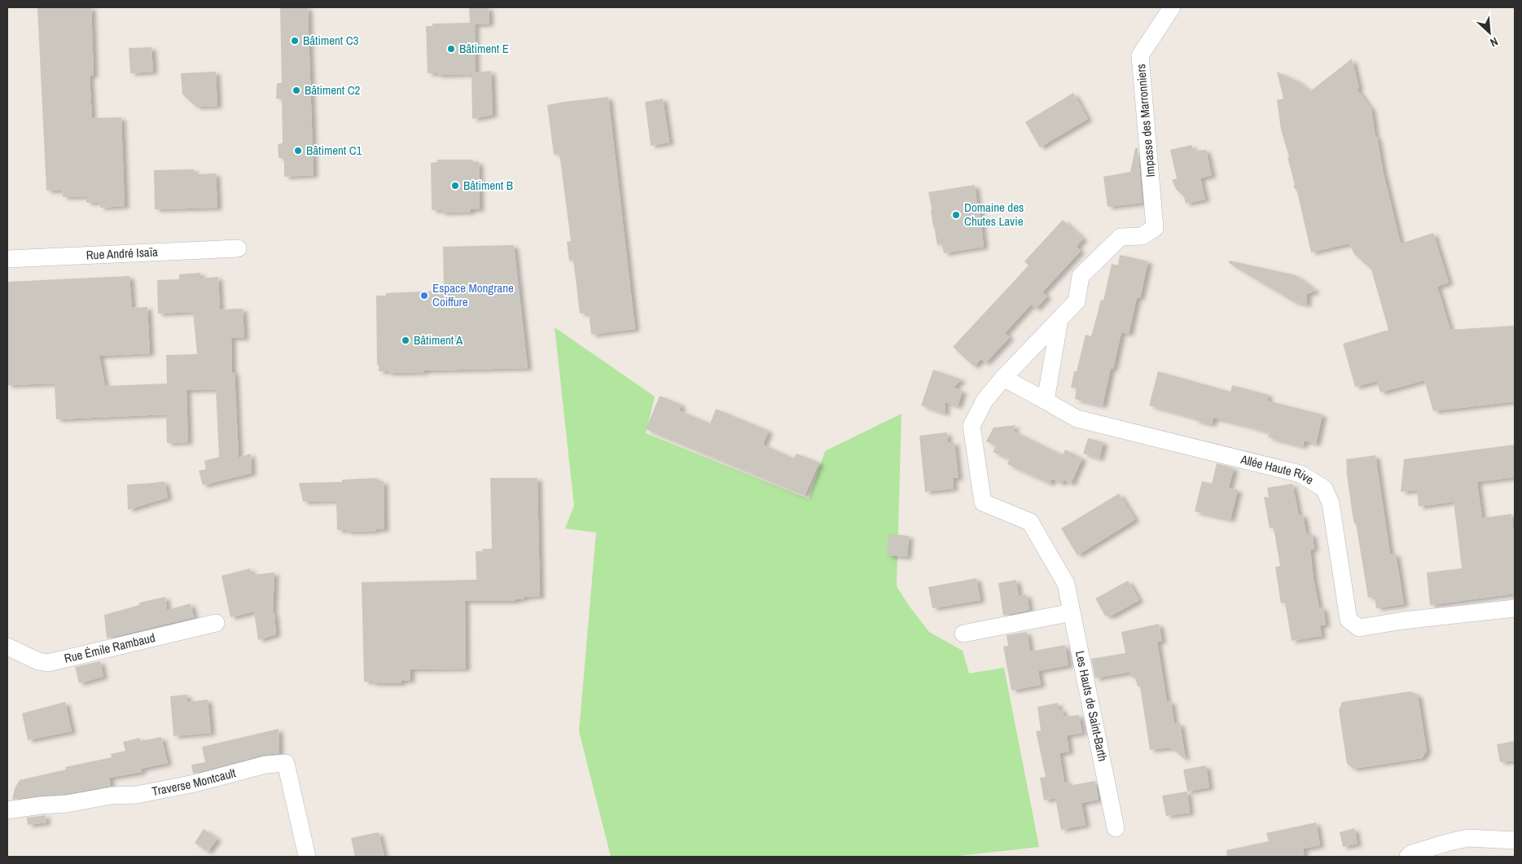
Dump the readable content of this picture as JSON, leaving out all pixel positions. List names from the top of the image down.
{
  "streets": {
    "street": [
      "Impasse des Marronniers",
      "Rue André Isaïa",
      "Allée Haute Rive",
      "Rue Émile Rambaud",
      "Les Hauts de Saint-Barth",
      "Traverse Montcault"
    ]
  },
  "crossings": [
    ["Allée Haute Rive", "Les Hauts de Saint-Barth"]
  ],
  "places": [
    "Bâtiment C3",
    "Bâtiment E",
    "Bâtiment C2",
    "Bâtiment C1",
    "Bâtiment B",
    "Domaine des Chutes Lavie",
    "Espace Mongrane Coiffure",
    "Bâtiment A"
  ],
  "north": "bottom right"
}
